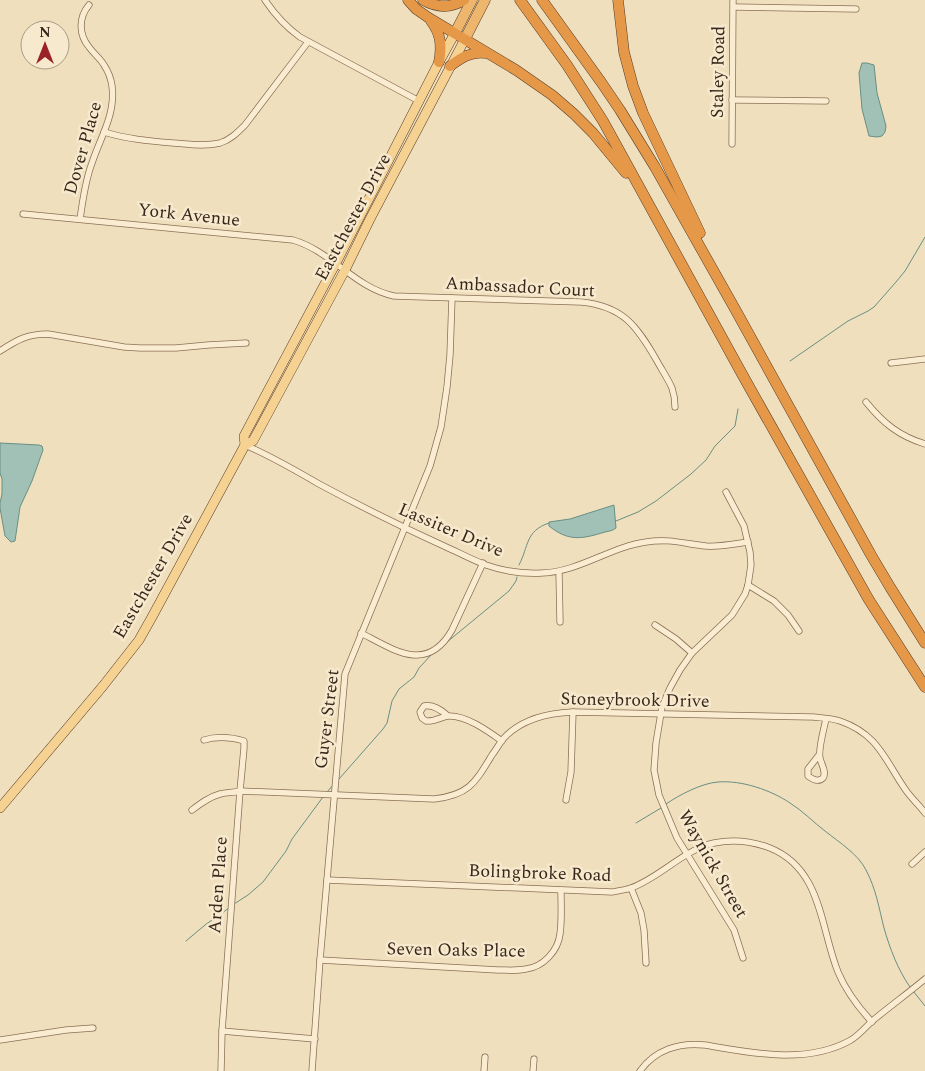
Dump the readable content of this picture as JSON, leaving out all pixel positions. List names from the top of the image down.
{
  "streets": {
    "highway": ["Eastchester Drive"],
    "street": [
      "Staley Road",
      "Dover Place",
      "York Avenue",
      "Ambassador Court",
      "Lassiter Drive",
      "Stoneybrook Drive",
      "Guyer Street",
      "Waynick Street",
      "Bolingbroke Road",
      "Arden Place",
      "Seven Oaks Place"
    ]
  },
  "crossings": [
    ["Dover Place", "York Avenue"],
    ["York Avenue", "Eastchester Drive"],
    ["York Avenue", "Ambassador Court"],
    ["Eastchester Drive", "Ambassador Court"],
    ["Eastchester Drive", "Lassiter Drive"],
    ["Ambassador Court", "Guyer Street"],
    ["Lassiter Drive", "Guyer Street"],
    ["Lassiter Drive", "Waynick Street"],
    ["Stoneybrook Drive", "Guyer Street"],
    ["Stoneybrook Drive", "Waynick Street"],
    ["Stoneybrook Drive", "Arden Place"],
    ["Guyer Street", "Bolingbroke Road"],
    ["Guyer Street", "Seven Oaks Place"],
    ["Waynick Street", "Bolingbroke Road"],
    ["Bolingbroke Road", "Seven Oaks Place"]
  ],
  "north": "top"
}
